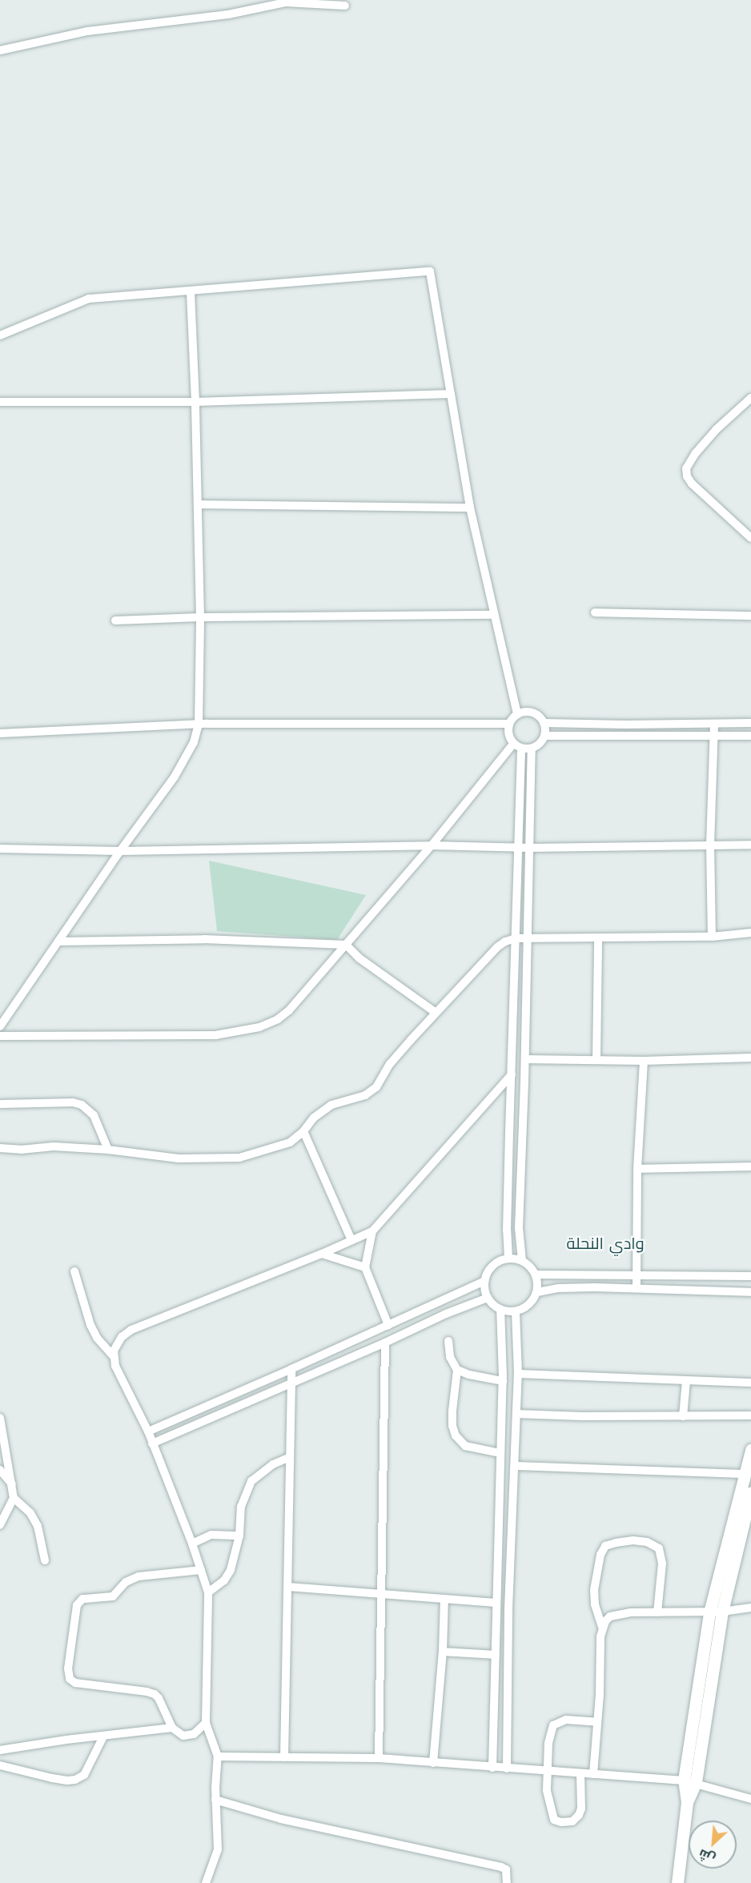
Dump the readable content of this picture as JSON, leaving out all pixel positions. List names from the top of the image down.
{
  "districts": ["وادي النحلة"],
  "north": "bottom left"
}
